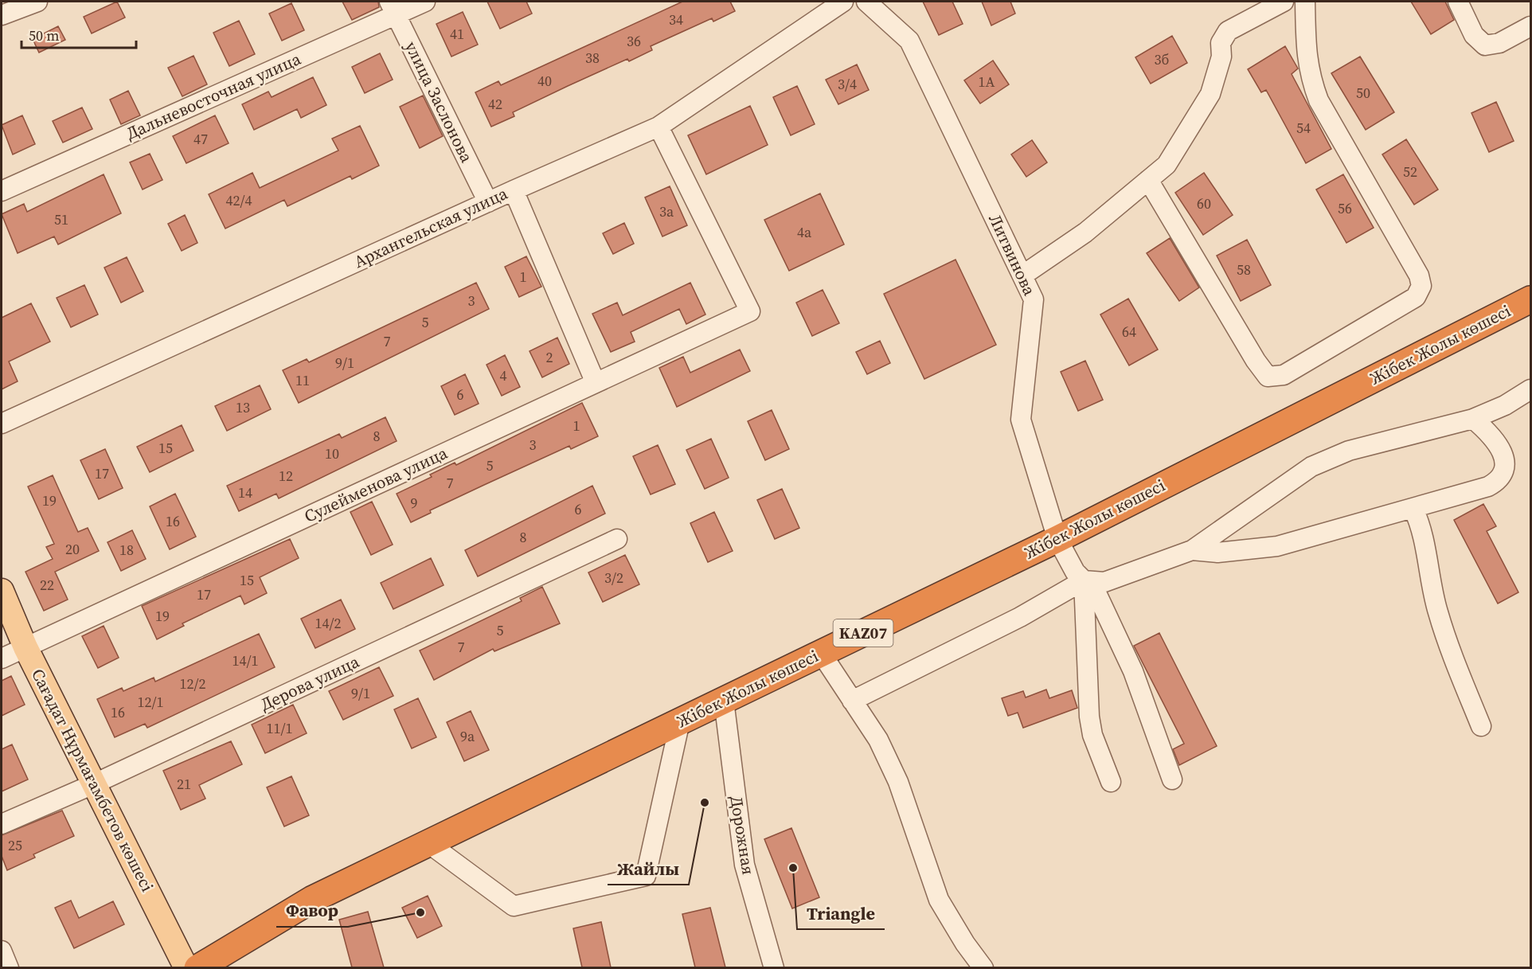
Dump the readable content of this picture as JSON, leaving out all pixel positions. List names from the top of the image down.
{
  "streets": {
    "highway": ["Жібек Жолы көшесі", "KAZ07"],
    "main road": ["Сағадат Нұрмағамбетов көшесі"],
    "street": [
      "Дальневосточная улица",
      "улица Заслонова",
      "Архангельская улица",
      "Литвинова",
      "Сулейменова улица",
      "Дерова улица",
      "Дорожная"
    ]
  },
  "crossings": [
    ["Дальневосточная улица", "улица Заслонова"],
    ["улица Заслонова", "Архангельская улица"],
    ["Архангельская улица", "Сулейменова улица"],
    ["Литвинова", "Жібек Жолы көшесі"],
    ["Жібек Жолы көшесі", "Дорожная"],
    ["Сулейменова улица", "Сағадат Нұрмағамбетов көшесі"],
    ["Дерова улица", "Сағадат Нұрмағамбетов көшесі"]
  ],
  "places": ["Жайлы", "Triangle", "Фавор"],
  "house_numbers": [
    "34",
    "41",
    "36",
    "38",
    "3б",
    "40",
    "1А",
    "3/4",
    "50",
    "42",
    "54",
    "47",
    "52",
    "42/4",
    "60",
    "56",
    "3а",
    "51",
    "4а",
    "58",
    "1",
    "3",
    "5",
    "64",
    "7",
    "2",
    "9/1",
    "4",
    "11",
    "6",
    "13",
    "1",
    "8",
    "3",
    "15",
    "10",
    "5",
    "17",
    "12",
    "7",
    "14",
    "19",
    "9",
    "6",
    "16",
    "8",
    "20",
    "18",
    "3/2",
    "15",
    "22",
    "17",
    "19",
    "14/2",
    "5",
    "7",
    "14/1",
    "12/2",
    "9/1",
    "12/1",
    "16",
    "11/1",
    "9а",
    "21",
    "25"
  ],
  "scale_bar": "50 m"
}
